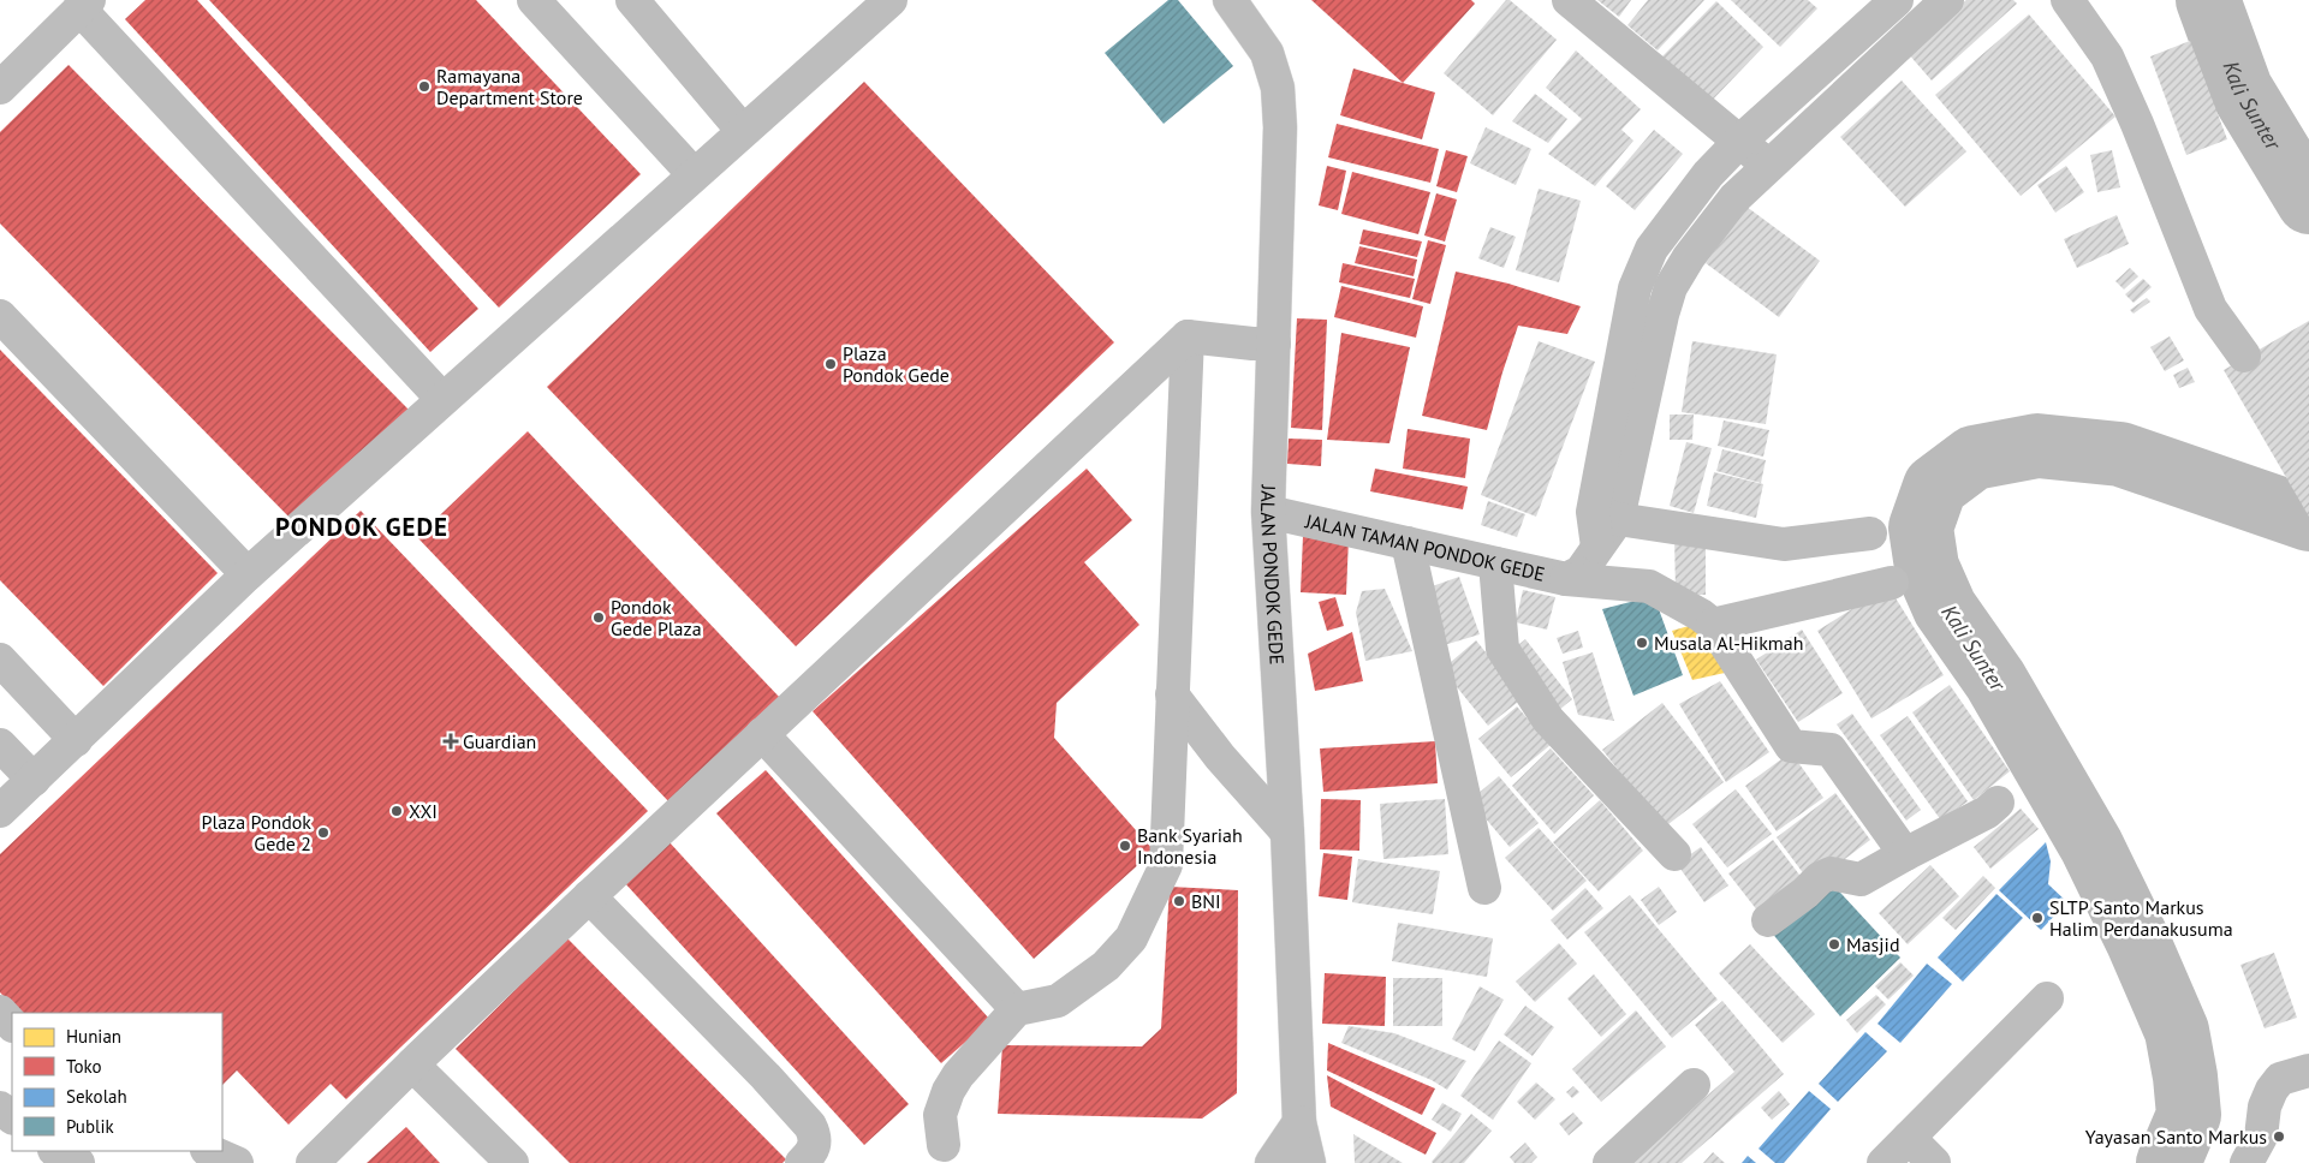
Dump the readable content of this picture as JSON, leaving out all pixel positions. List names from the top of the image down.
{
  "streets": {
    "street": ["JALAN TAMAN PONDOK GEDE", "JALAN PONDOK GEDE"]
  },
  "crossings": [
    ["JALAN TAMAN PONDOK GEDE", "JALAN PONDOK GEDE"]
  ],
  "districts": ["PONDOK GEDE"],
  "water": ["Kali Sunter"],
  "places": {
    "other": [
      "Ramayana Department Store",
      "Plaza Pondok Gede",
      "Pondok Gede Plaza",
      "Musala Al-Hikmah",
      "XXI",
      "Plaza Pondok Gede 2",
      "Bank Syariah Indonesia",
      "BNI",
      "SLTP Santo Markus Halim Perdanakusuma",
      "Masjid",
      "Yayasan Santo Markus"
    ],
    "health": ["Guardian"]
  },
  "legend": [
    "Hunian",
    "Toko",
    "Sekolah",
    "Publik"
  ]
}
